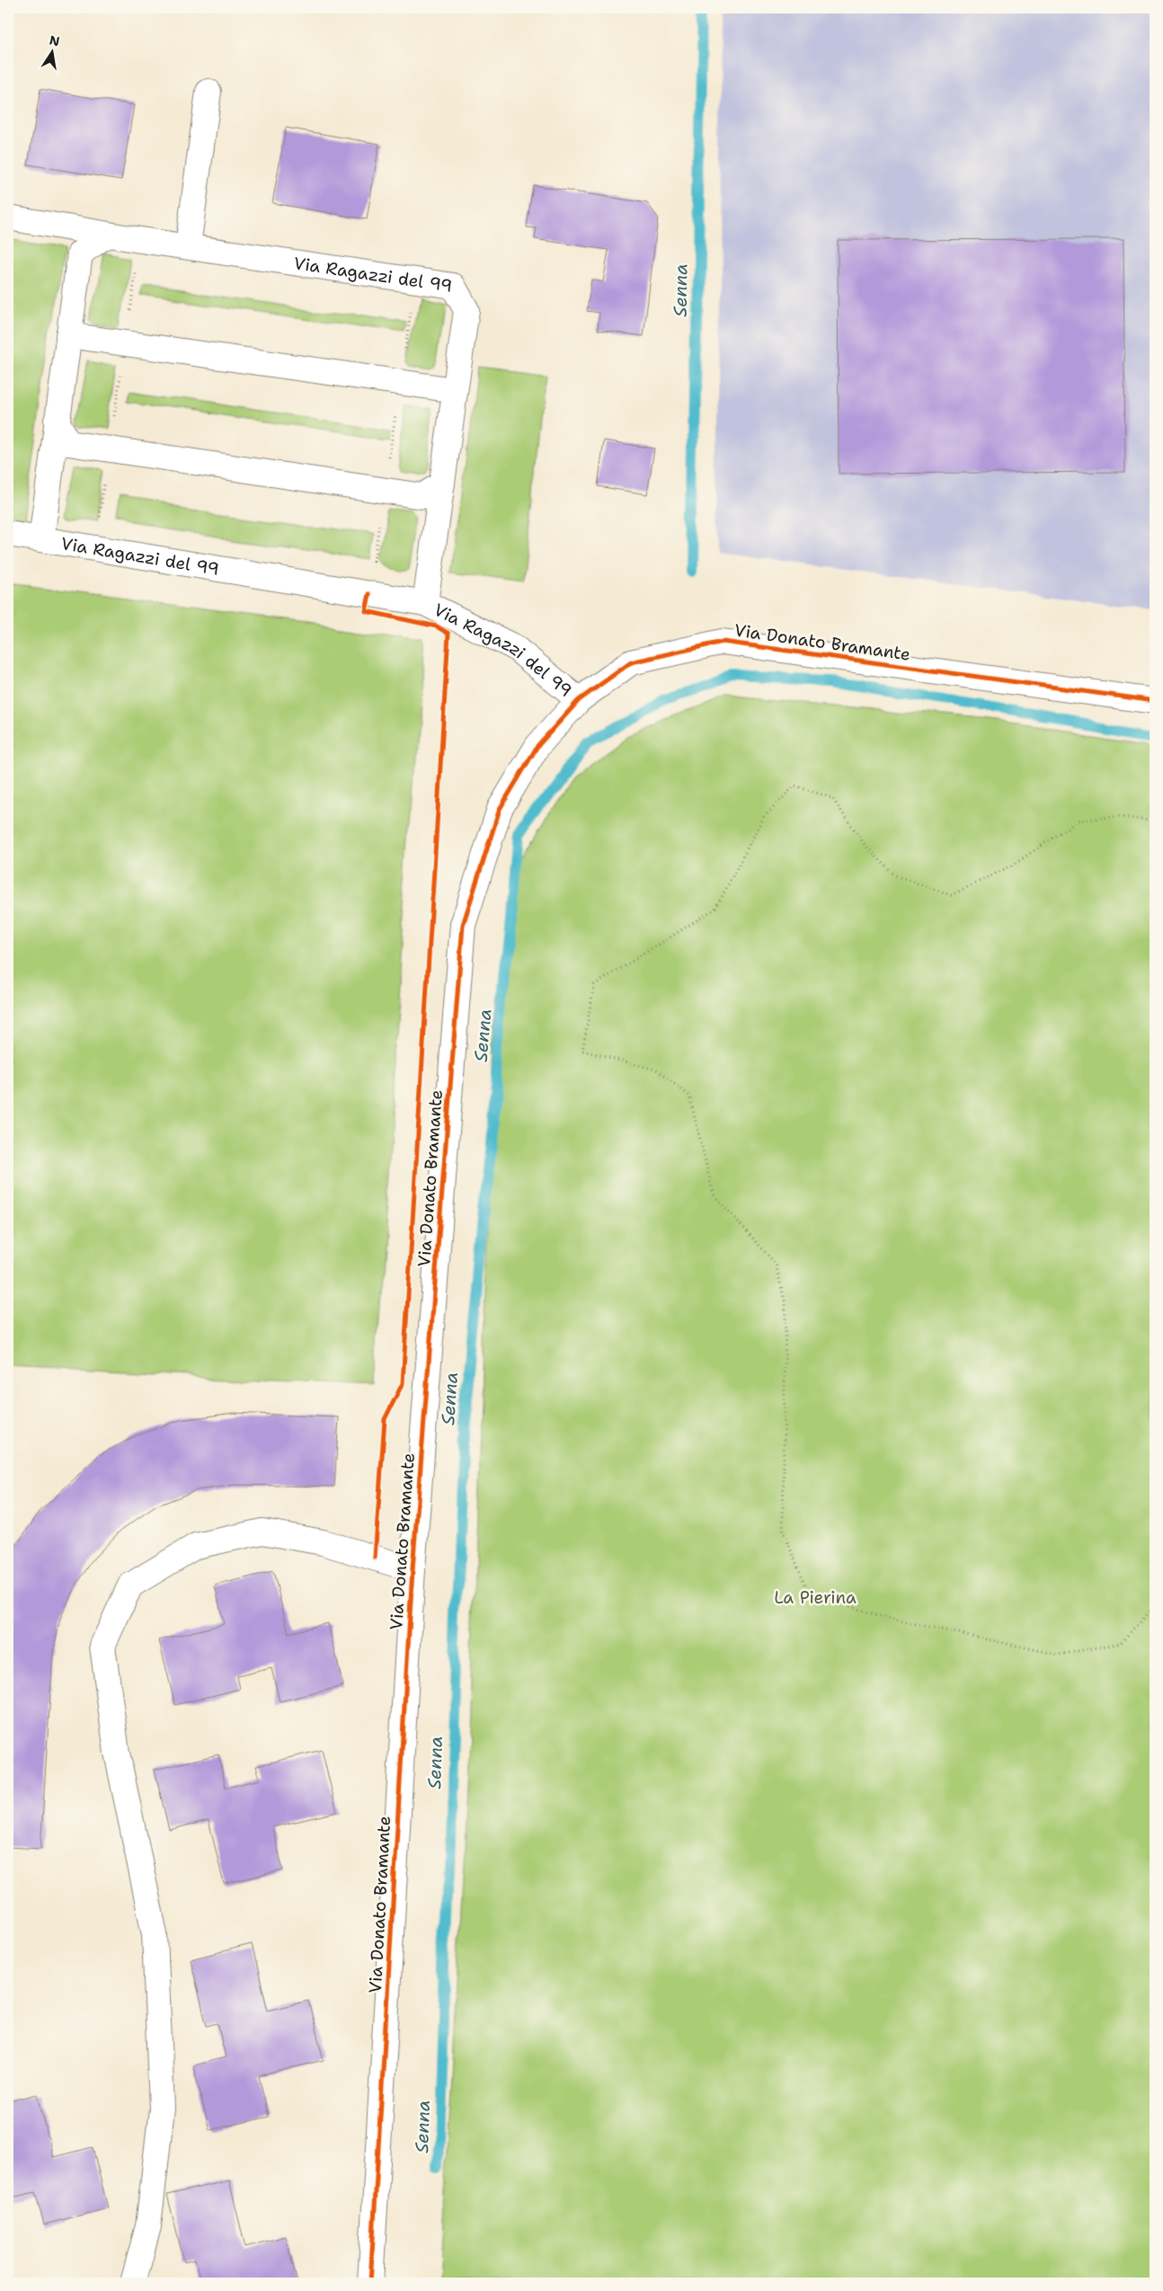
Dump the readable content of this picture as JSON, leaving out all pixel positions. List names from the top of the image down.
{
  "streets": {
    "street": ["Via Ragazzi del 99", "Via Donato Bramante"]
  },
  "crossings": [
    ["Via Ragazzi del 99", "Via Donato Bramante"]
  ],
  "water": ["Senna"],
  "parks": ["La Pierina"],
  "north": "top"
}
